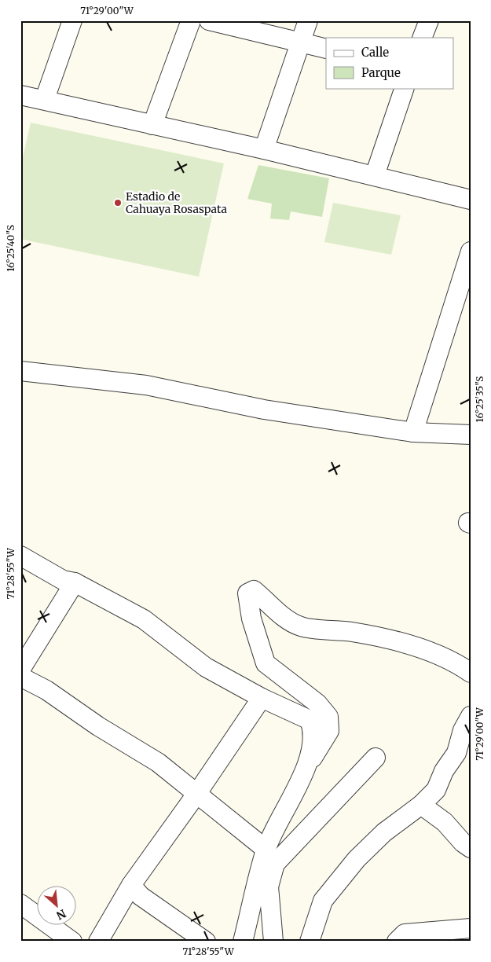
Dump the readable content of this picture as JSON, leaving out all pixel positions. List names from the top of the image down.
{
  "places": ["Estadio de Cahuaya Rosaspata"],
  "legend": ["Calle", "Parque"],
  "north": "bottom right",
  "coordinates": [
    "71°29'00\"W",
    "16°25'40\"S",
    "16°25'35\"S",
    "71°28'55\"W"
  ]
}
